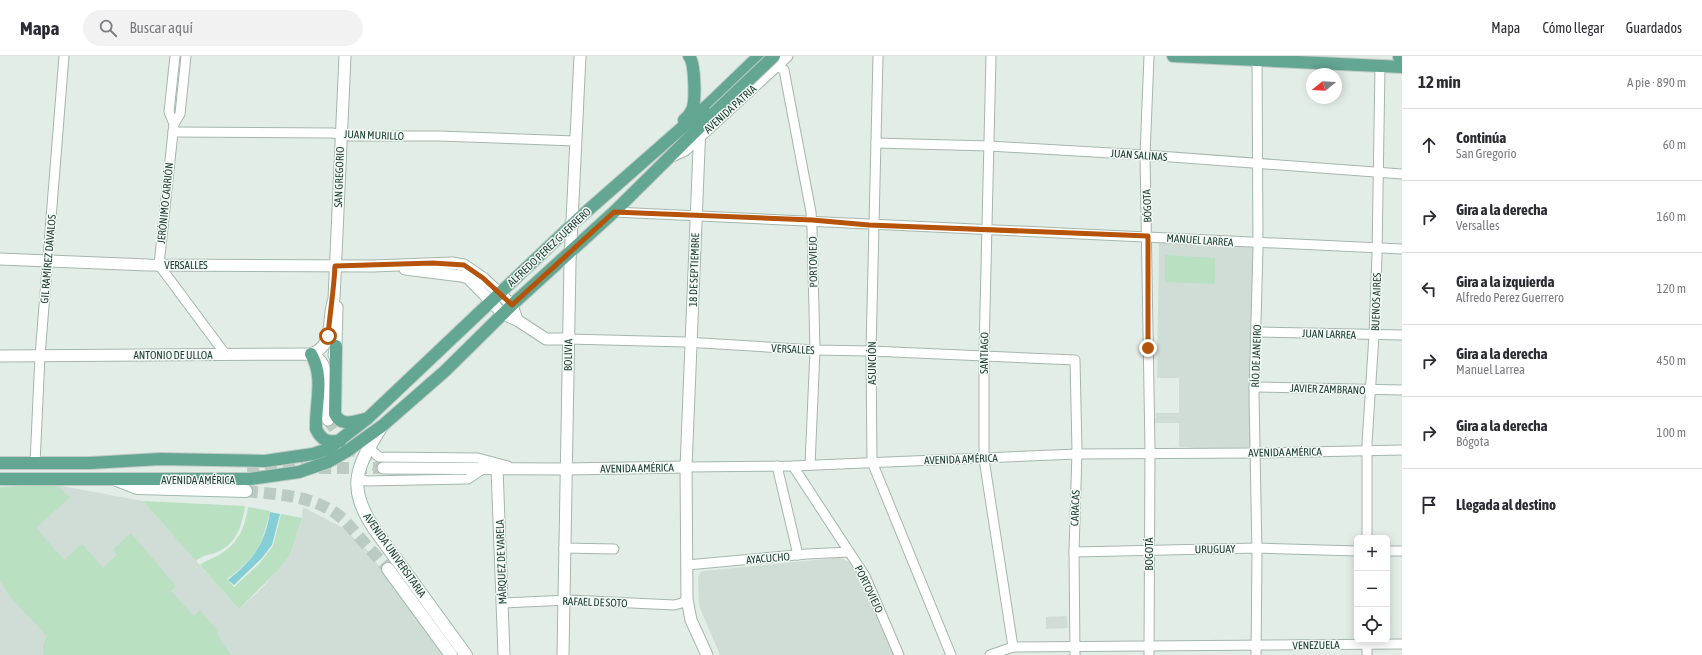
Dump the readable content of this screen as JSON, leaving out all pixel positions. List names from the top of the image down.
{
  "streets": {
    "main road": [
      "AVENIDA PATRIA",
      "ALFREDO PEREZ GUERRERO",
      "AVENIDA AMÉRICA",
      "AVENIDA UNIVERSITARIA"
    ],
    "street": [
      "JUAN MURILLO",
      "JUAN SALINAS",
      "SAN GREGORIO",
      "JERÓNIMO CARRIÓN",
      "BÓGOTA",
      "MANUEL LARREA",
      "GIL RAMÍREZ DÁVALOS",
      "PORTOVIEJO",
      "VERSALLES",
      "18 DE SEPTIEMBRE",
      "BUENOS AIRES",
      "JUAN LARREA",
      "SANTIAGO",
      "ANTONIO DE ULLOA",
      "BOLIVIA",
      "RÍO DE JANEIRO",
      "ASUNCIÓN",
      "JAVIER ZAMBRANO",
      "CARACAS",
      "URUGUAY",
      "BOGOTÁ",
      "AYACUCHO",
      "MÁRQUEZ DE VARELA",
      "RAFAEL DE SOTO",
      "VENEZUELA"
    ]
  },
  "crossings": [
    ["AVENIDA PATRIA", "ALFREDO PEREZ GUERRERO"],
    ["AVENIDA PATRIA", "PORTOVIEJO"],
    ["AVENIDA PATRIA", "18 DE SEPTIEMBRE"],
    ["JUAN MURILLO", "SAN GREGORIO"],
    ["JUAN MURILLO", "JERÓNIMO CARRIÓN"],
    ["JUAN MURILLO", "BOLIVIA"],
    ["JUAN SALINAS", "BÓGOTA"],
    ["JUAN SALINAS", "BUENOS AIRES"],
    ["JUAN SALINAS", "SANTIAGO"],
    ["JUAN SALINAS", "RÍO DE JANEIRO"],
    ["JUAN SALINAS", "ASUNCIÓN"],
    ["SAN GREGORIO", "VERSALLES"],
    ["SAN GREGORIO", "ANTONIO DE ULLOA"],
    ["JERÓNIMO CARRIÓN", "VERSALLES"],
    ["BÓGOTA", "MANUEL LARREA"],
    ["BÓGOTA", "AVENIDA AMÉRICA"],
    ["BÓGOTA", "BOGOTÁ"],
    ["MANUEL LARREA", "ALFREDO PEREZ GUERRERO"],
    ["MANUEL LARREA", "PORTOVIEJO"],
    ["MANUEL LARREA", "18 DE SEPTIEMBRE"],
    ["MANUEL LARREA", "BUENOS AIRES"],
    ["MANUEL LARREA", "SANTIAGO"],
    ["MANUEL LARREA", "RÍO DE JANEIRO"],
    ["MANUEL LARREA", "ASUNCIÓN"],
    ["ALFREDO PEREZ GUERRERO", "VERSALLES"],
    ["ALFREDO PEREZ GUERRERO", "18 DE SEPTIEMBRE"],
    ["ALFREDO PEREZ GUERRERO", "BOLIVIA"],
    ["ALFREDO PEREZ GUERRERO", "AVENIDA AMÉRICA"],
    ["ALFREDO PEREZ GUERRERO", "AVENIDA UNIVERSITARIA"],
    ["GIL RAMÍREZ DÁVALOS", "VERSALLES"],
    ["GIL RAMÍREZ DÁVALOS", "ANTONIO DE ULLOA"],
    ["GIL RAMÍREZ DÁVALOS", "AVENIDA AMÉRICA"],
    ["PORTOVIEJO", "VERSALLES"],
    ["PORTOVIEJO", "AVENIDA AMÉRICA"],
    ["PORTOVIEJO", "AYACUCHO"],
    ["VERSALLES", "18 DE SEPTIEMBRE"],
    ["VERSALLES", "SANTIAGO"],
    ["VERSALLES", "BOLIVIA"],
    ["VERSALLES", "ASUNCIÓN"],
    ["VERSALLES", "CARACAS"],
    ["18 DE SEPTIEMBRE", "AVENIDA AMÉRICA"],
    ["BUENOS AIRES", "JUAN LARREA"],
    ["BUENOS AIRES", "JAVIER ZAMBRANO"],
    ["BUENOS AIRES", "AVENIDA AMÉRICA"],
    ["JUAN LARREA", "RÍO DE JANEIRO"],
    ["SANTIAGO", "AVENIDA AMÉRICA"],
    ["SANTIAGO", "VENEZUELA"],
    ["BOLIVIA", "AVENIDA AMÉRICA"],
    ["BOLIVIA", "RAFAEL DE SOTO"],
    ["RÍO DE JANEIRO", "JAVIER ZAMBRANO"],
    ["RÍO DE JANEIRO", "AVENIDA AMÉRICA"],
    ["RÍO DE JANEIRO", "URUGUAY"],
    ["RÍO DE JANEIRO", "VENEZUELA"],
    ["ASUNCIÓN", "AVENIDA AMÉRICA"],
    ["AVENIDA AMÉRICA", "CARACAS"],
    ["AVENIDA AMÉRICA", "BOGOTÁ"],
    ["AVENIDA AMÉRICA", "AVENIDA UNIVERSITARIA"],
    ["AVENIDA AMÉRICA", "MÁRQUEZ DE VARELA"],
    ["CARACAS", "URUGUAY"],
    ["CARACAS", "VENEZUELA"],
    ["URUGUAY", "BOGOTÁ"],
    ["BOGOTÁ", "VENEZUELA"],
    ["MÁRQUEZ DE VARELA", "RAFAEL DE SOTO"]
  ],
  "north": "left",
  "page": {
    "header": "Mapa",
    "search": "Buscar aquí",
    "nav": ["Mapa", "Cómo llegar", "Guardados"],
    "heading": ["12 min", "A pie · 890 m"],
    "list": [
      ["Continúa", "San Gregorio", "60 m"],
      ["Gira a la derecha", "Versalles", "160 m"],
      ["Gira a la izquierda", "Alfredo Perez Guerrero", "120 m"],
      ["Gira a la derecha", "Manuel Larrea", "450 m"],
      ["Gira a la derecha", "Bógota", "100 m"],
      "Llegada al destino"
    ],
    "map_buttons": ["+", "−"]
  }
}
